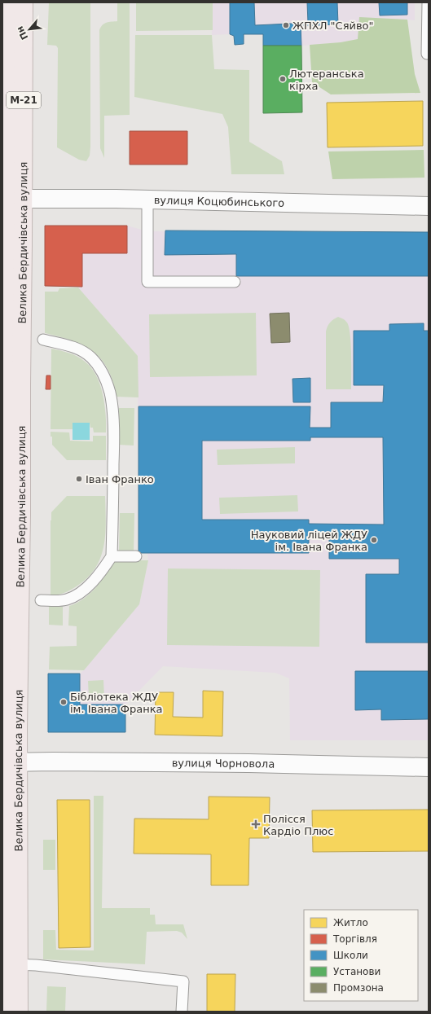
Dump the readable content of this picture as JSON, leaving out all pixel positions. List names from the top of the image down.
{
  "streets": {
    "highway": ["М-21", "Велика Бердичівська вулиця"],
    "street": ["вулиця Коцюбинського", "вулиця Чорновола"]
  },
  "crossings": [
    ["вулиця Коцюбинського", "Велика Бердичівська вулиця"],
    ["Велика Бердичівська вулиця", "вулиця Чорновола"]
  ],
  "places": {
    "other": [
      "ЖПХЛ \"Сяйво\"",
      "Лютеранська кірха",
      "Іван Франко",
      "Науковий ліцей ЖДУ ім. Івана Франка",
      "Бібліотека ЖДУ ім. Івана Франка"
    ],
    "health": ["Полісся Кардіо Плюс"]
  },
  "legend": [
    "Житло",
    "Торгівля",
    "Школи",
    "Установи",
    "Промзона"
  ],
  "north": "bottom left"
}
